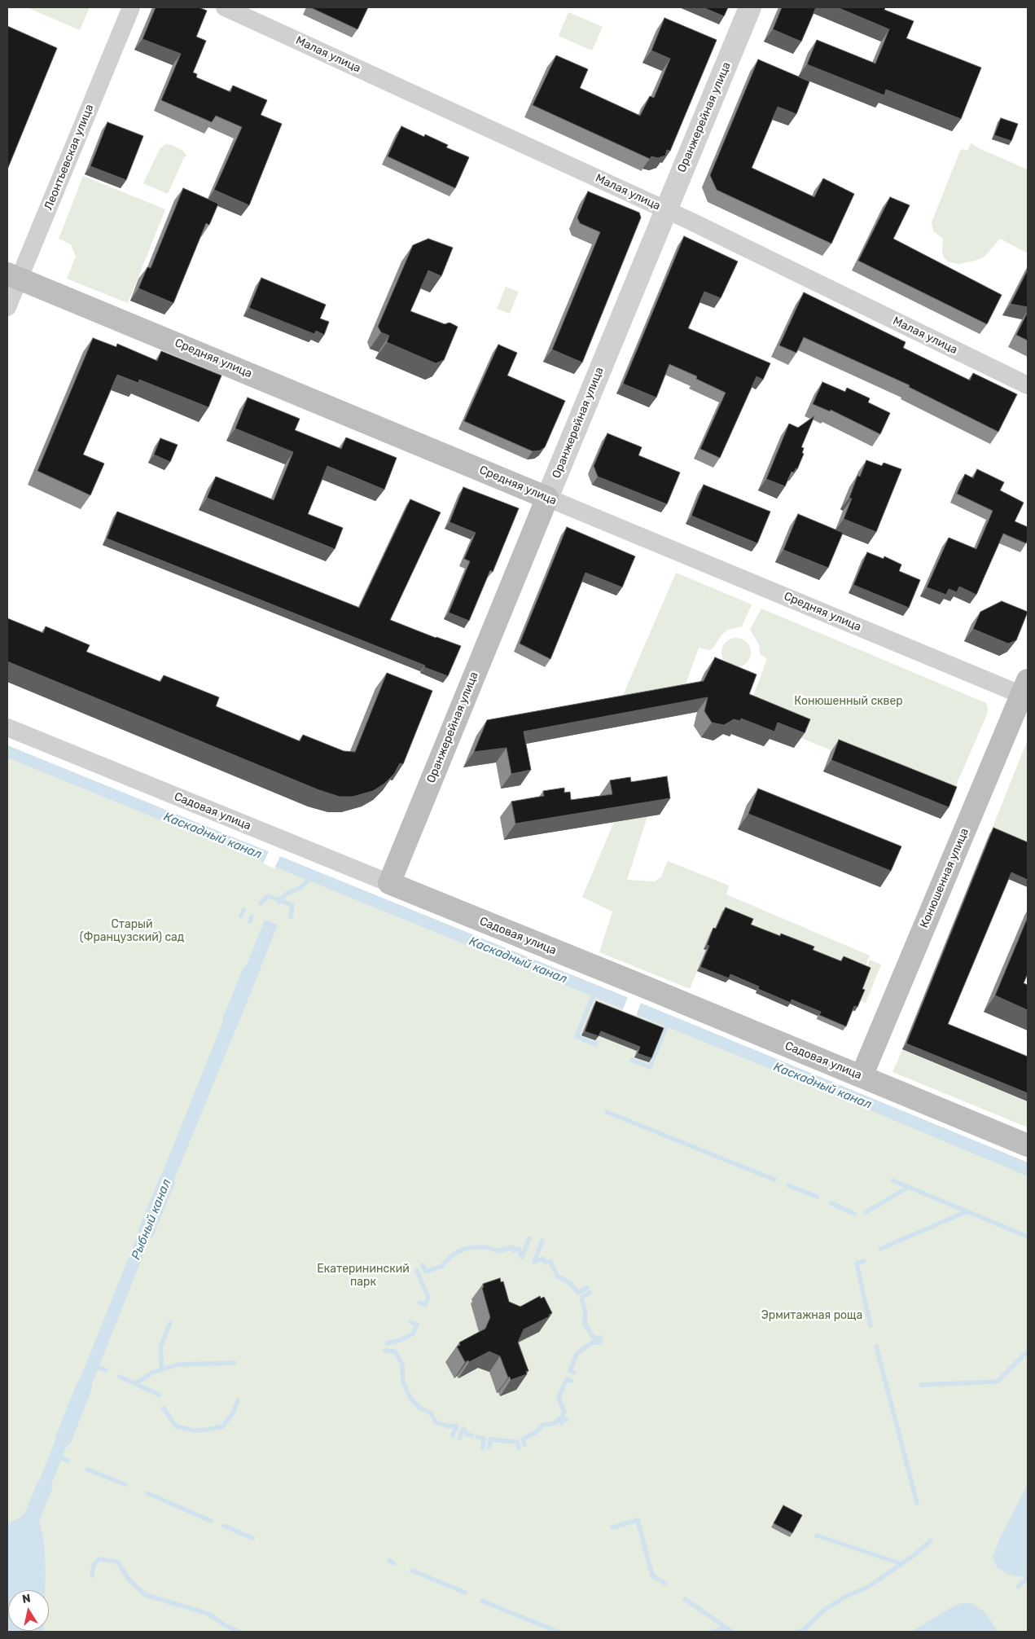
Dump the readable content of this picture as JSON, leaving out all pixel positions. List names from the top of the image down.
{
  "streets": {
    "main road": [
      "Оранжерейная улица",
      "Средняя улица",
      "Садовая улица",
      "Конюшенная улица"
    ],
    "street": ["Малая улица", "Леонтьевская улица"]
  },
  "crossings": [
    ["Малая улица", "Оранжерейная улица"],
    ["Оранжерейная улица", "Средняя улица"],
    ["Оранжерейная улица", "Садовая улица"],
    ["Леонтьевская улица", "Средняя улица"],
    ["Средняя улица", "Конюшенная улица"],
    ["Садовая улица", "Конюшенная улица"]
  ],
  "water": ["Каскадный канал", "Рыбный канал"],
  "parks": [
    "Конюшенный сквер",
    "Старый (Французский) сад",
    "Екатерининский парк",
    "Эрмитажная роща"
  ],
  "north": "top"
}
